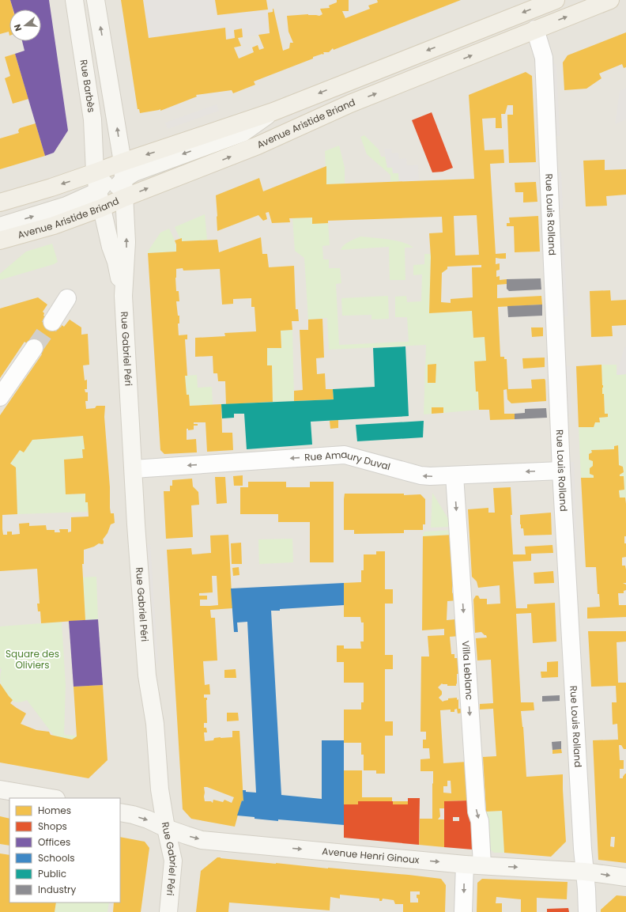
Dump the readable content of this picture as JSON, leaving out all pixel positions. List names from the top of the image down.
{
  "streets": {
    "main road": [
      "Rue Barbès",
      "Avenue Aristide Briand",
      "Rue Gabriel Péri",
      "Avenue Henri Ginoux"
    ],
    "street": ["Rue Louis Rolland", "Rue Amaury Duval", "Villa Leblanc"]
  },
  "crossings": [
    ["Rue Barbès", "Rue Gabriel Péri"],
    ["Avenue Aristide Briand", "Rue Louis Rolland"],
    ["Avenue Aristide Briand", "Rue Gabriel Péri"],
    ["Rue Louis Rolland", "Rue Amaury Duval"],
    ["Rue Louis Rolland", "Avenue Henri Ginoux"],
    ["Rue Gabriel Péri", "Rue Amaury Duval"],
    ["Rue Gabriel Péri", "Avenue Henri Ginoux"],
    ["Rue Amaury Duval", "Villa Leblanc"],
    ["Villa Leblanc", "Avenue Henri Ginoux"]
  ],
  "one_way": ["Rue Amaury Duval", "Villa Leblanc", "Avenue Henri Ginoux"],
  "parks": ["Square des Oliviers"],
  "legend": [
    "Homes",
    "Shops",
    "Offices",
    "Schools",
    "Public",
    "Industry"
  ],
  "north": "left"
}
